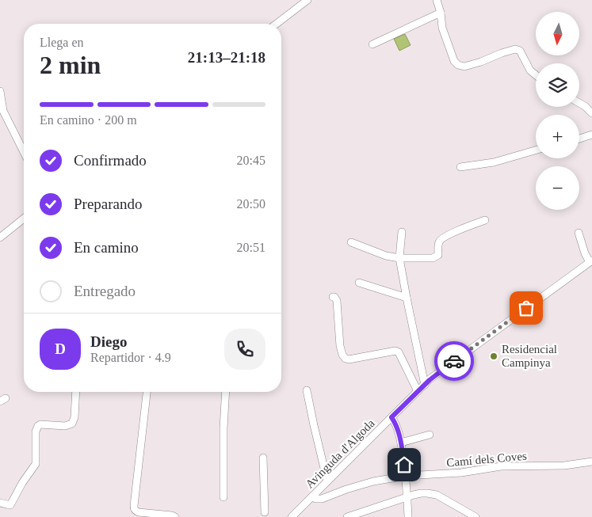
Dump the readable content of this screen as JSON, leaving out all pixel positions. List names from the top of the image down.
{
  "streets": {
    "street": ["Avinguda d'Algoda", "Camí dels Coves"]
  },
  "crossings": [
    ["Avinguda d'Algoda", "Camí dels Coves"]
  ],
  "places": ["Residencial Campinya"],
  "north": "bottom",
  "page": {
    "map_buttons": ["+", "−"],
    "heading": ["2 min", "Llega en", "21:13–21:18"],
    "panel": ["Diego", "Repartidor · 4.9"],
    "bar": "En camino · 200 m",
    "list": [
      ["Confirmado", "20:45"],
      ["Preparando", "20:50"],
      ["En camino", "20:51"],
      "Entregado"
    ],
    "round": "D"
  }
}
